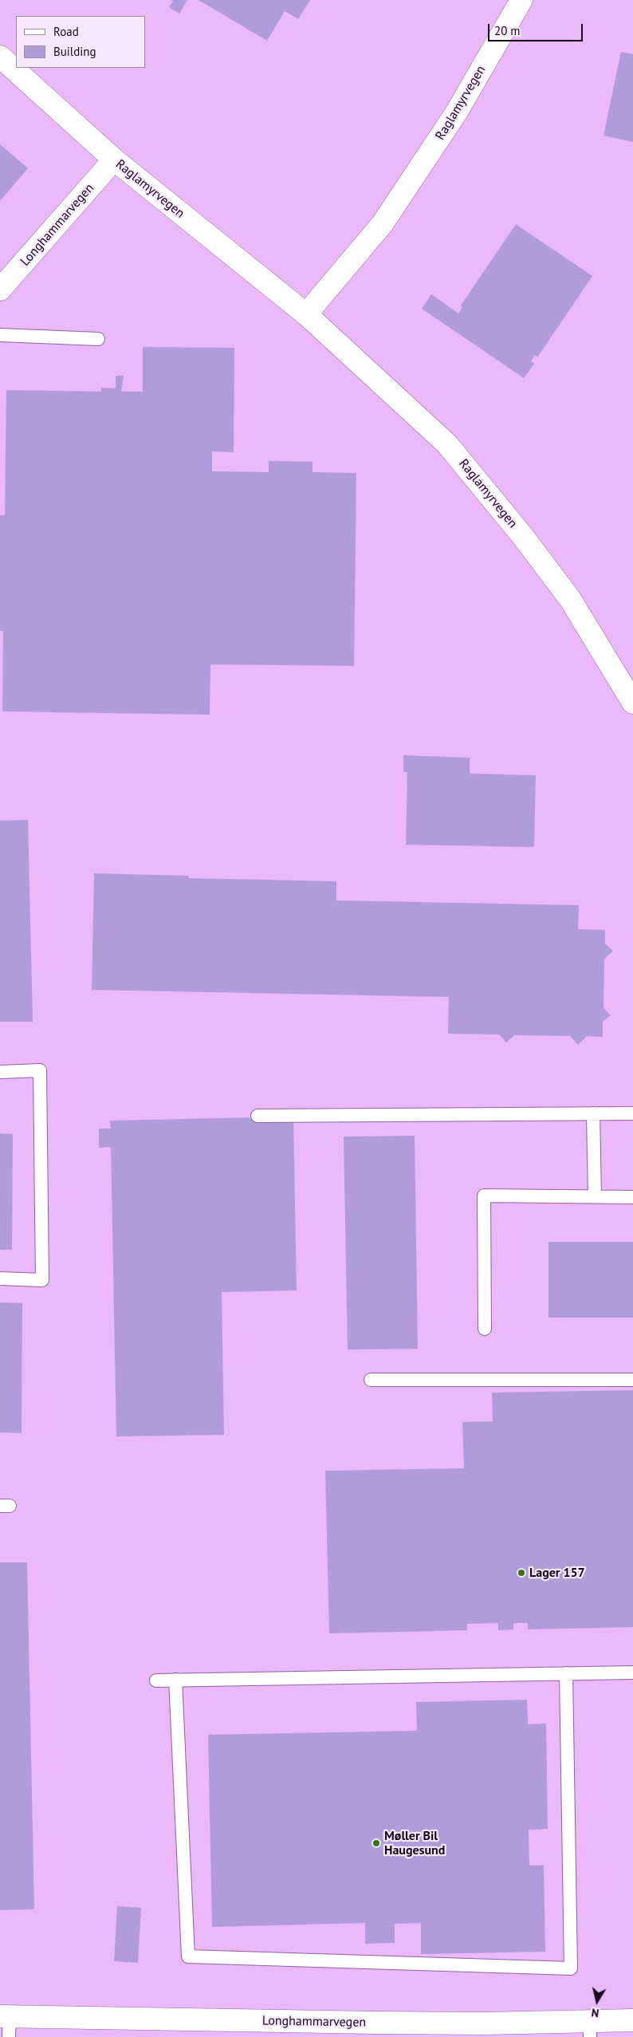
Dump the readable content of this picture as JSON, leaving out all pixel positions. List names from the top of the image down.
{
  "streets": {
    "street": ["Raglamyrvegen", "Longhammarvegen"]
  },
  "crossings": [
    ["Raglamyrvegen", "Longhammarvegen"]
  ],
  "places": ["Lager 157", "Møller Bil Haugesund"],
  "legend": ["Road", "Building"],
  "scale_bar": "20 m",
  "north": "bottom"
}
